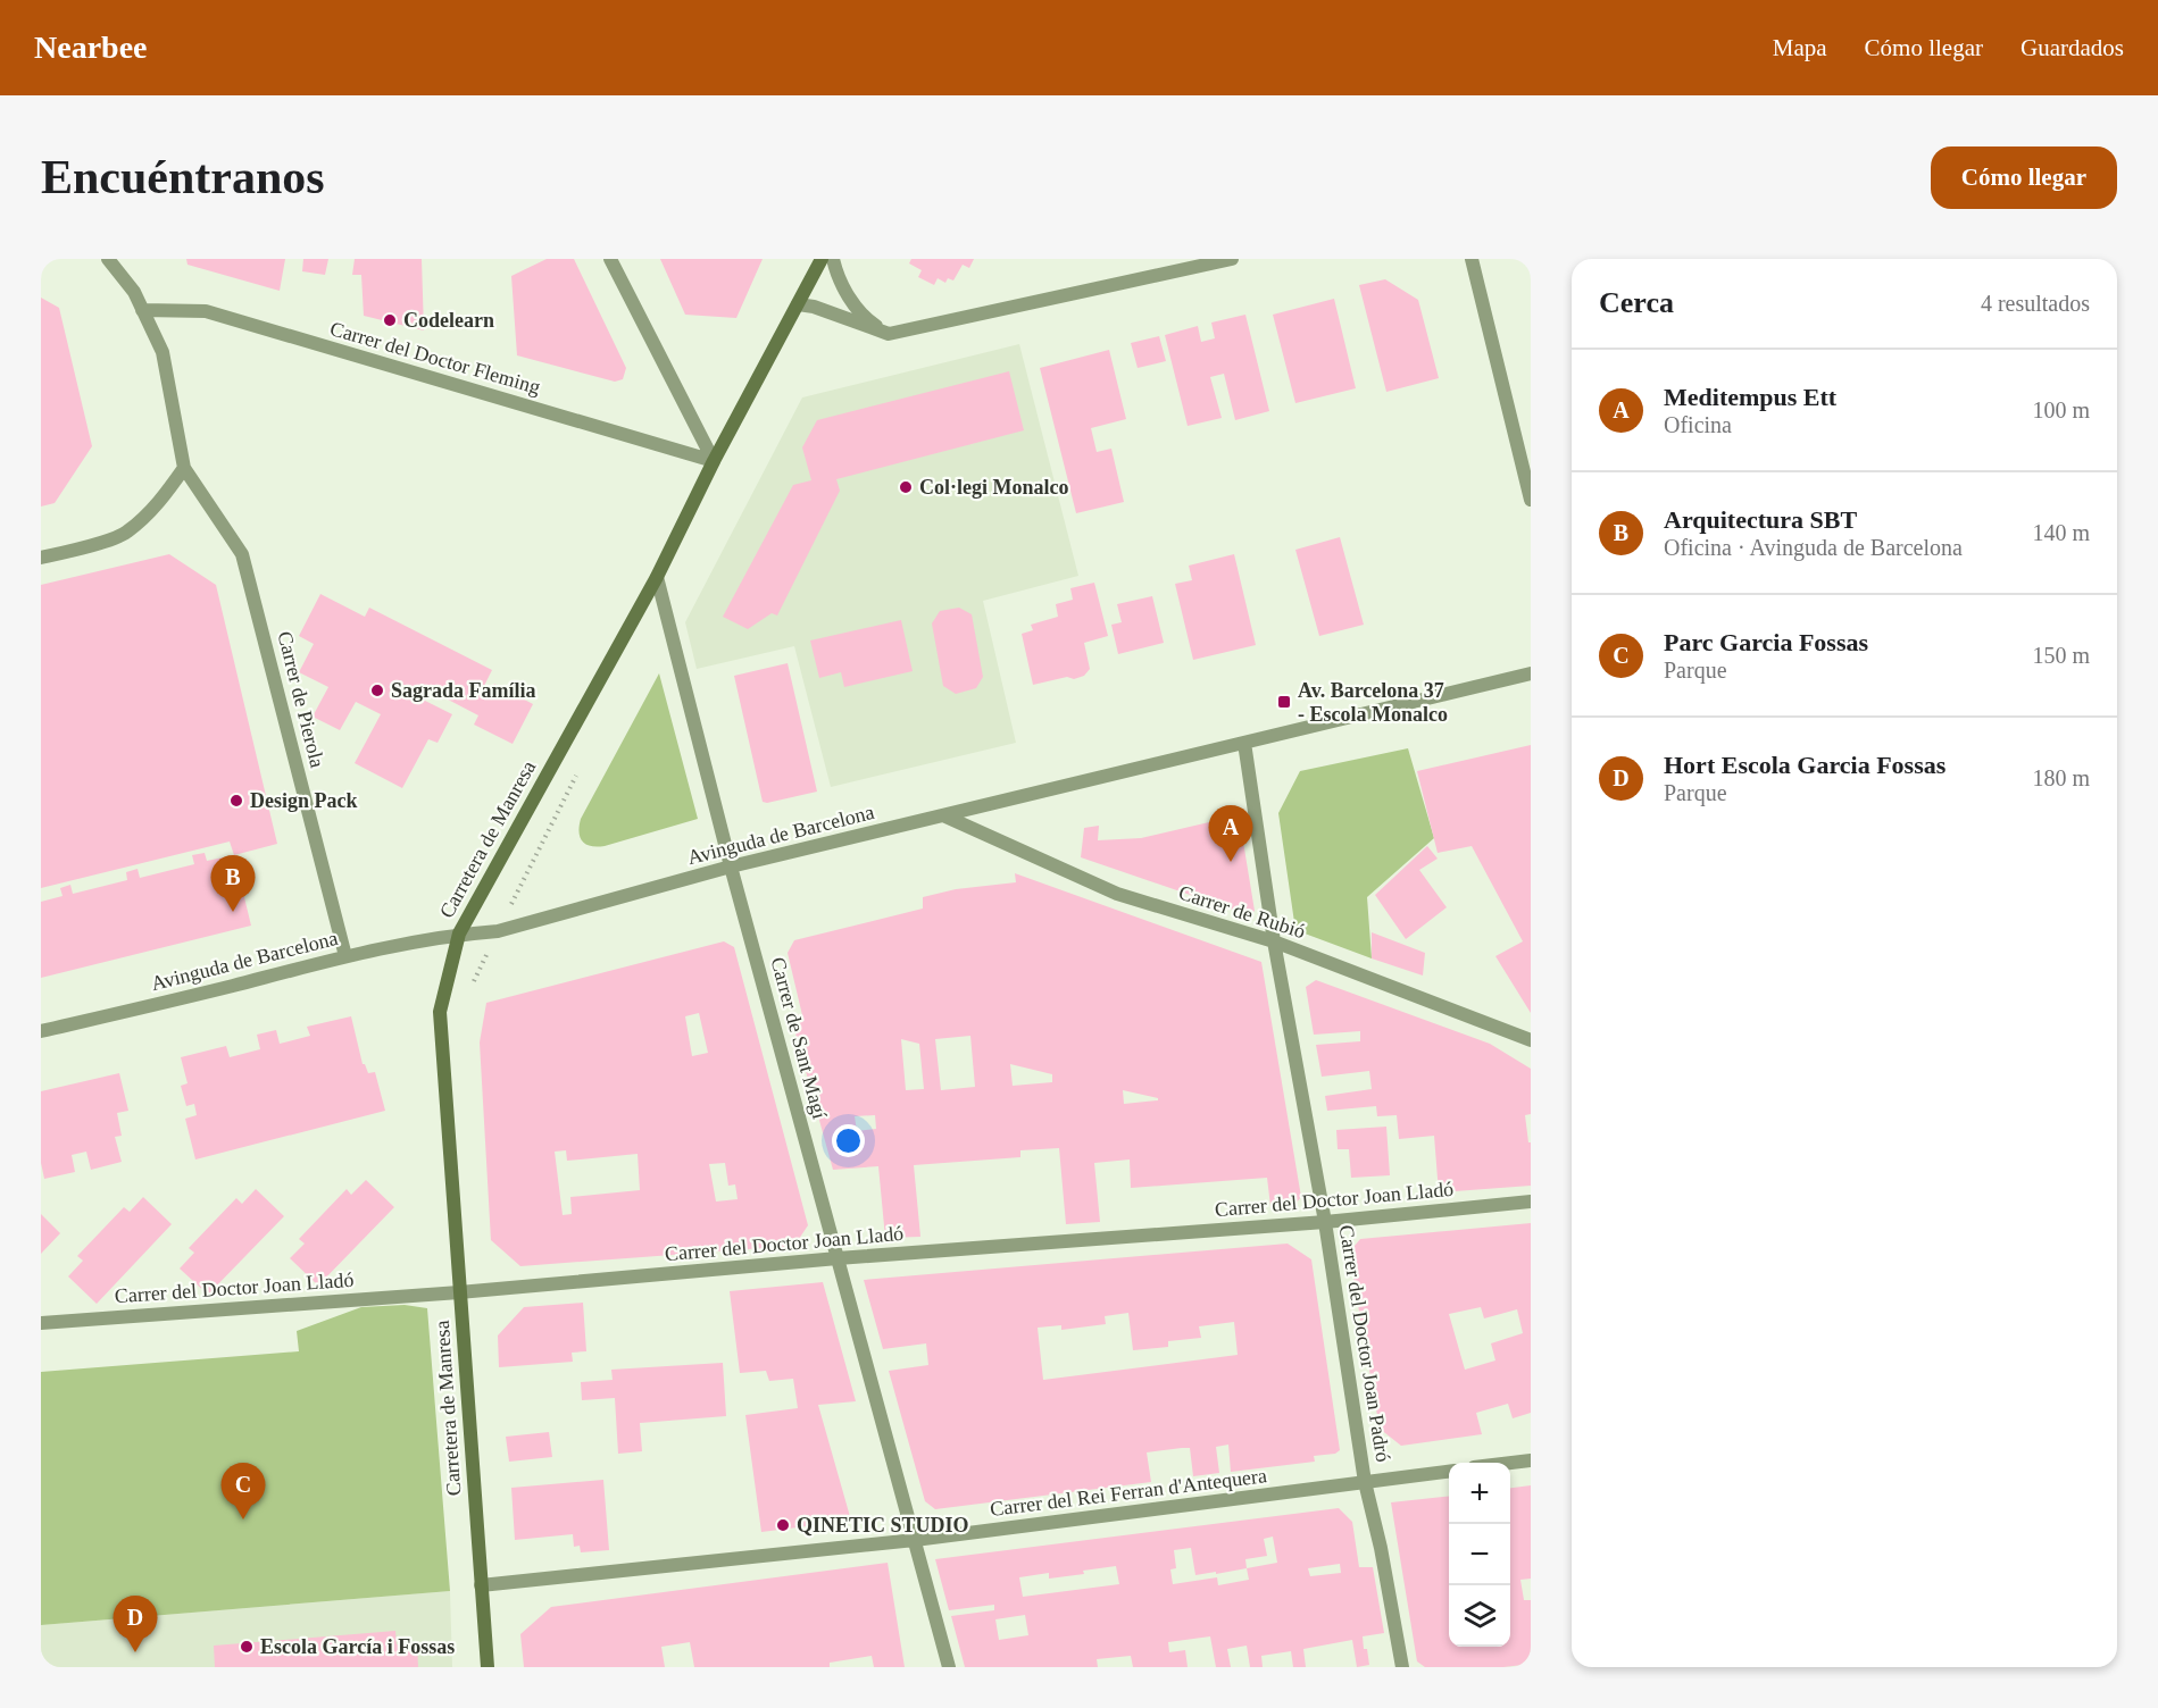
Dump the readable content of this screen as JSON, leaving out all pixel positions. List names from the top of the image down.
{
  "streets": {
    "street": [
      "Carrer del Doctor Fleming",
      "Carrer de Pierola",
      "Avinguda de Barcelona",
      "Carretera de Manresa",
      "Carrer de Rubió",
      "Carrer de Sant Magí",
      "Carrer del Doctor Joan Lladó",
      "Carrer del Doctor Joan Padró",
      "Carrer del Rei Ferran d'Antequera"
    ]
  },
  "crossings": [
    ["Carrer del Doctor Fleming", "Carretera de Manresa"],
    ["Carrer de Pierola", "Avinguda de Barcelona"],
    ["Avinguda de Barcelona", "Carretera de Manresa"],
    ["Avinguda de Barcelona", "Carrer de Rubió"],
    ["Avinguda de Barcelona", "Carrer de Sant Magí"],
    ["Avinguda de Barcelona", "Carrer del Doctor Joan Padró"],
    ["Carretera de Manresa", "Carrer de Sant Magí"],
    ["Carretera de Manresa", "Carrer del Doctor Joan Lladó"],
    ["Carretera de Manresa", "Carrer del Rei Ferran d'Antequera"],
    ["Carrer de Rubió", "Carrer del Doctor Joan Padró"],
    ["Carrer de Sant Magí", "Carrer del Doctor Joan Lladó"],
    ["Carrer de Sant Magí", "Carrer del Rei Ferran d'Antequera"],
    ["Carrer del Doctor Joan Lladó", "Carrer del Doctor Joan Padró"],
    ["Carrer del Doctor Joan Padró", "Carrer del Rei Ferran d'Antequera"]
  ],
  "places": {
    "other": [
      "Codelearn",
      "Col·legi Monalco",
      "Sagrada Família",
      "Design Pack",
      "QINETIC STUDIO",
      "Escola García i Fossas"
    ],
    "transit": ["Av. Barcelona 37 - Escola Monalco"]
  },
  "page": {
    "header": "Nearbee",
    "nav": ["Mapa", "Cómo llegar", "Guardados"],
    "buttons": "Cómo llegar",
    "title": "Encuéntranos",
    "heading": ["Cerca", "4 resultados"],
    "list": [
      {
        "mark": "A",
        "name": "Meditempus Ett",
        "note": "Oficina",
        "value": "100 m"
      },
      {
        "mark": "B",
        "name": "Arquitectura SBT",
        "note": "Oficina · Avinguda de Barcelona",
        "value": "140 m"
      },
      {
        "mark": "C",
        "name": "Parc Garcia Fossas",
        "note": "Parque",
        "value": "150 m"
      },
      {
        "mark": "D",
        "name": "Hort Escola Garcia Fossas",
        "note": "Parque",
        "value": "180 m"
      }
    ],
    "pins": [
      "A",
      "B",
      "C",
      "D"
    ],
    "map_buttons": ["+", "−"]
  }
}
